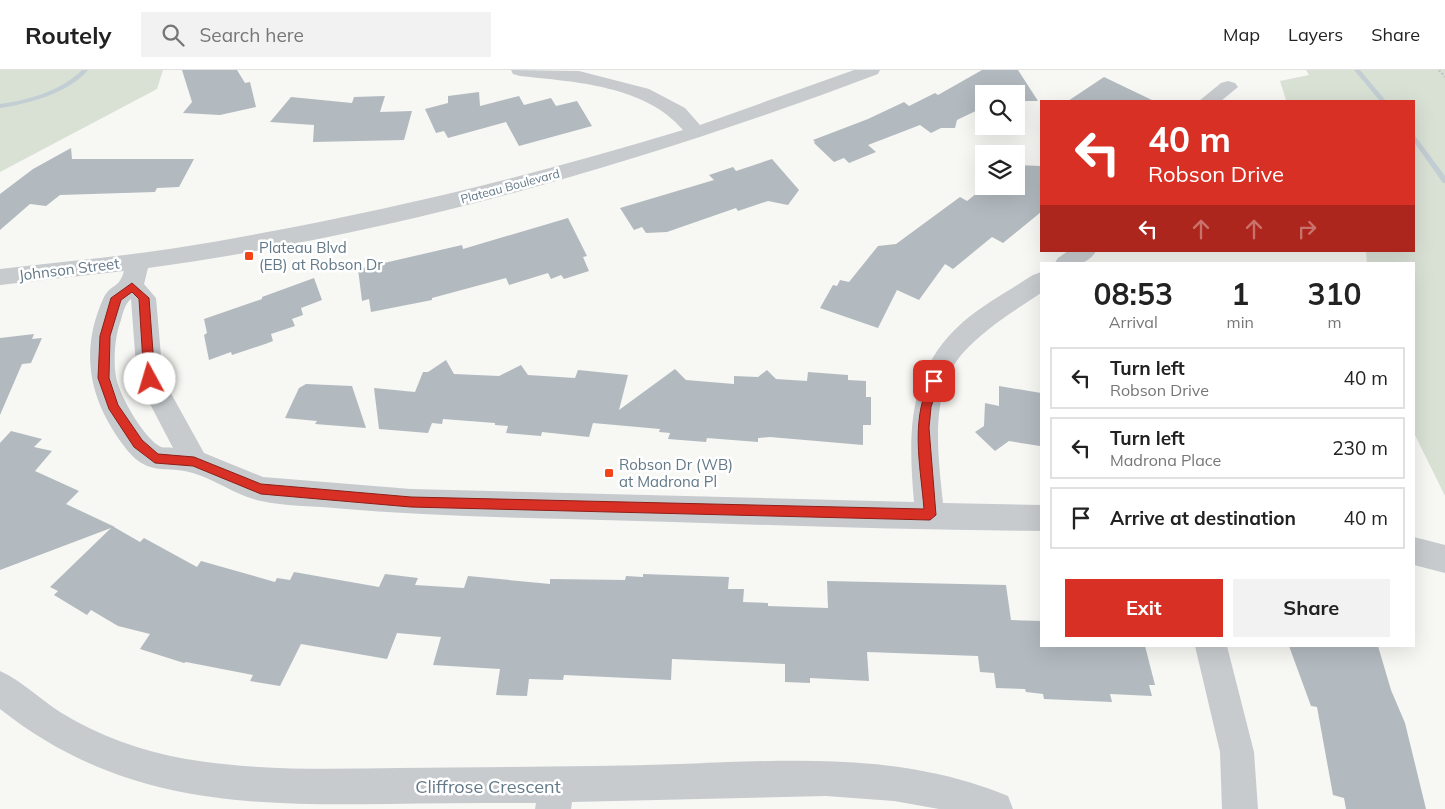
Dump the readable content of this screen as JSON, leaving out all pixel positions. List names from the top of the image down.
{
  "streets": {
    "street": ["Plateau Boulevard", "Johnson Street", "Cliffrose Crescent"]
  },
  "crossings": [
    ["Plateau Boulevard", "Johnson Street"]
  ],
  "places": {
    "transit": ["Plateau Blvd (EB) at Robson Dr", "Robson Dr (WB) at Madrona Pl"]
  },
  "page": {
    "header": "Routely",
    "search": "Search here",
    "nav": ["Map", "Layers", "Share"],
    "turn": ["40 m", "Robson Drive"],
    "eta": [
      "08:53",
      "Arrival",
      "1",
      "min",
      "310",
      "m"
    ],
    "list": [
      {
        "name": "Turn left",
        "note": "Robson Drive",
        "value": "40 m"
      },
      {
        "name": "Turn left",
        "note": "Madrona Place",
        "value": "230 m"
      },
      {
        "name": "Arrive at destination",
        "value": "40 m"
      }
    ],
    "buttons": ["Exit", "Share"]
  }
}
